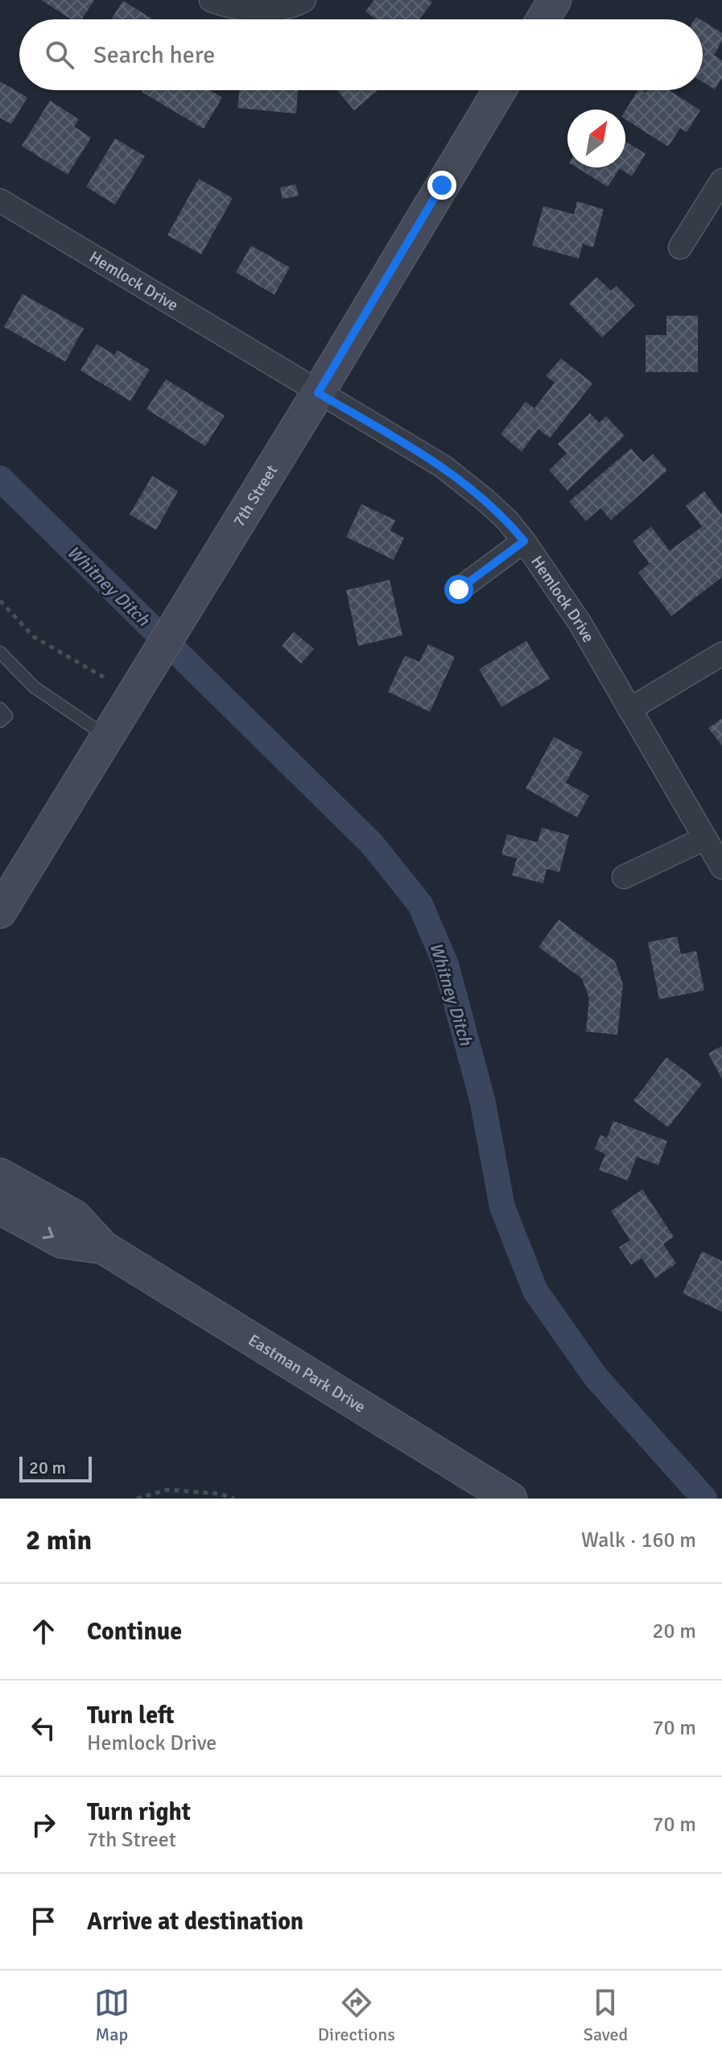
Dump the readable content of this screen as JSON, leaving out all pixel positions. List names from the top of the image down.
{
  "streets": {
    "street": ["Hemlock Drive", "7th Street", "Eastman Park Drive"]
  },
  "crossings": [
    ["Hemlock Drive", "7th Street"]
  ],
  "water": ["Whitney Ditch"],
  "scale_bar": "20 m",
  "north": "top right",
  "page": {
    "search": "Search here",
    "scale": "20 m",
    "heading": ["2 min", "Walk · 160 m"],
    "list": [
      ["Continue", "20 m"],
      ["Turn left", "Hemlock Drive", "70 m"],
      ["Turn right", "7th Street", "70 m"],
      "Arrive at destination"
    ],
    "nav": ["Map", "Directions", "Saved"]
  }
}
